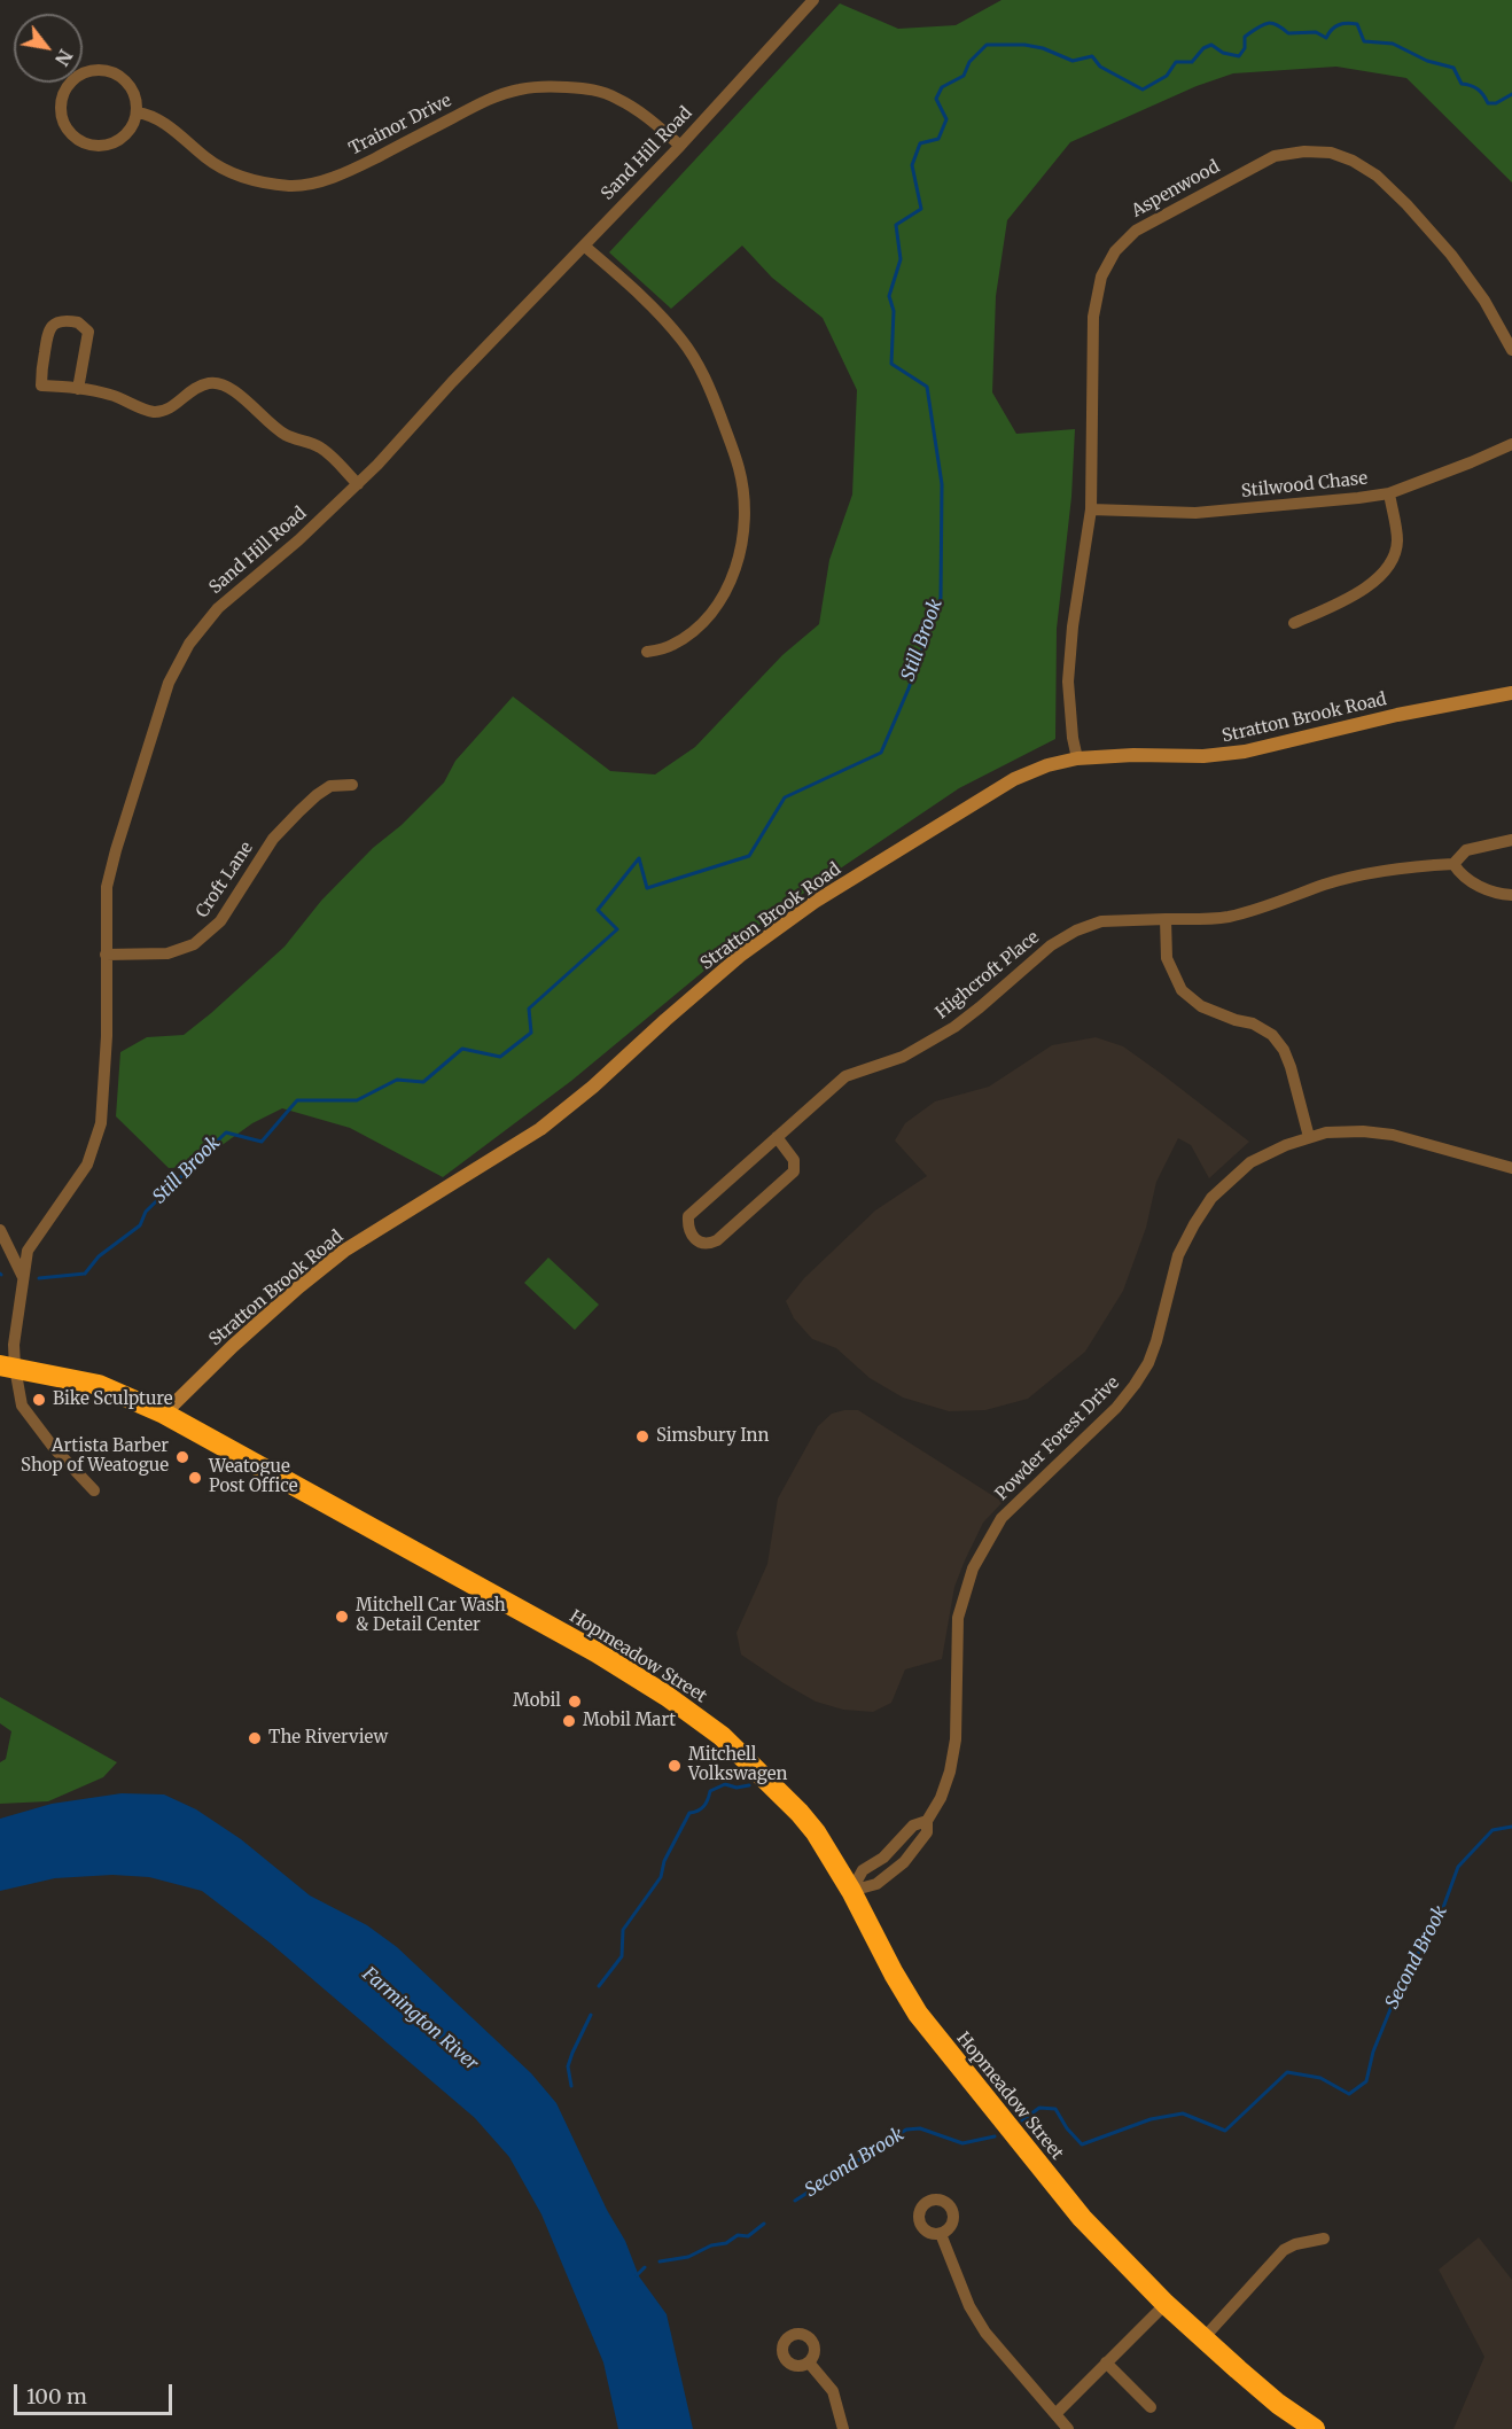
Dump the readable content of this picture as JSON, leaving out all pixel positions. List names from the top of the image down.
{
  "streets": {
    "highway": ["Hopmeadow Street"],
    "street": [
      "Trainor Drive",
      "Sand Hill Road",
      "Aspenwood",
      "Stilwood Chase",
      "Stratton Brook Road",
      "Croft Lane",
      "Highcroft Place",
      "Powder Forest Drive"
    ]
  },
  "crossings": [
    ["Trainor Drive", "Sand Hill Road"],
    ["Sand Hill Road", "Croft Lane"],
    ["Sand Hill Road", "Hopmeadow Street"],
    ["Aspenwood", "Stilwood Chase"],
    ["Aspenwood", "Stratton Brook Road"],
    ["Stratton Brook Road", "Hopmeadow Street"],
    ["Powder Forest Drive", "Hopmeadow Street"]
  ],
  "water": ["Still Brook", "Second Brook", "Farmington River"],
  "places": [
    "Bike Sculpture",
    "Simsbury Inn",
    "Artista Barber Shop of Weatogue",
    "Weatogue Post Office",
    "Mitchell Car Wash & Detail Center",
    "Mobil",
    "Mobil Mart",
    "The Riverview",
    "Mitchell Volkswagen"
  ],
  "scale_bar": "100 m",
  "north": "bottom right"
}
